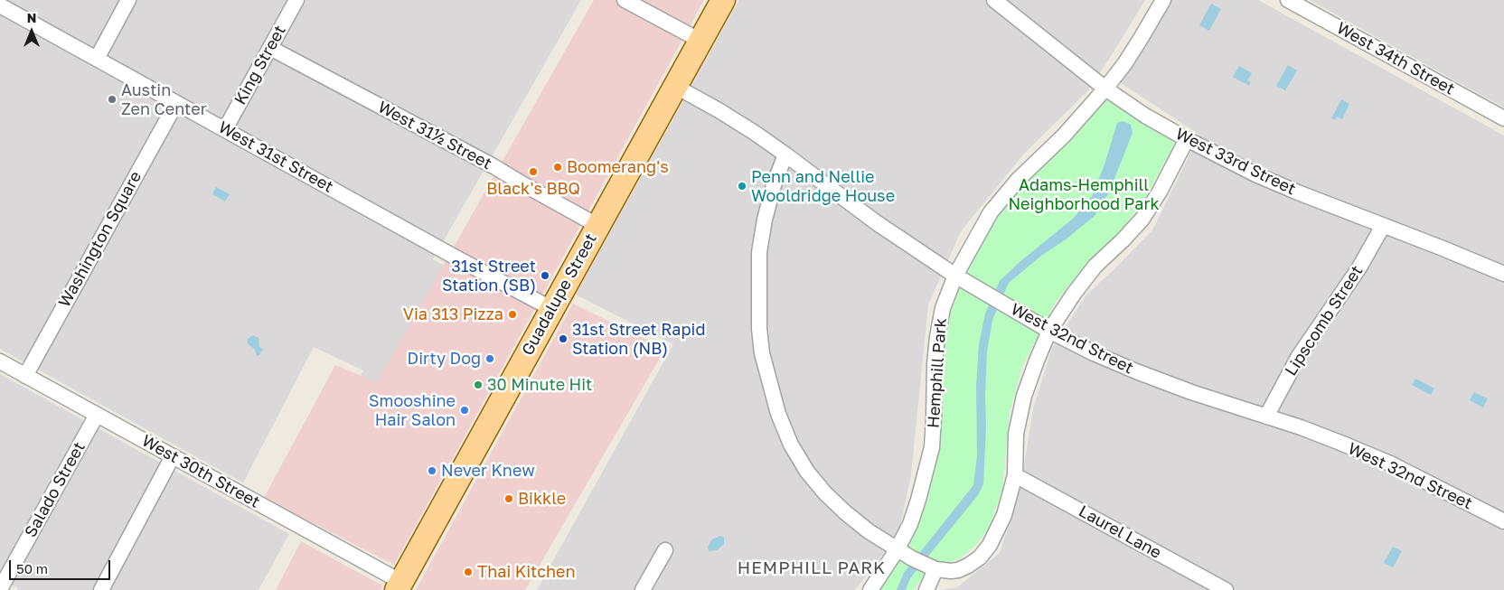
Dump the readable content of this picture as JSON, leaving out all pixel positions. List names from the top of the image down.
{
  "streets": {
    "main road": ["Guadalupe Street"],
    "street": [
      "West 34th Street",
      "King Street",
      "West 31½ Street",
      "West 31st Street",
      "West 33rd Street",
      "Washington Square",
      "Lipscomb Street",
      "West 32nd Street",
      "Hemphill Park",
      "West 30th Street",
      "Salado Street",
      "Laurel Lane"
    ]
  },
  "crossings": [
    ["King Street", "West 31½ Street"],
    ["King Street", "West 31st Street"],
    ["West 31½ Street", "Guadalupe Street"],
    ["West 31st Street", "Washington Square"],
    ["West 31st Street", "Guadalupe Street"],
    ["West 33rd Street", "Lipscomb Street"],
    ["West 33rd Street", "Hemphill Park"],
    ["Washington Square", "West 30th Street"],
    ["Guadalupe Street", "West 32nd Street"],
    ["Guadalupe Street", "West 30th Street"],
    ["Lipscomb Street", "West 32nd Street"],
    ["West 32nd Street", "Hemphill Park"],
    ["West 30th Street", "Salado Street"]
  ],
  "districts": ["HEMPHILL PARK"],
  "parks": ["Adams-Hemphill Neighborhood Park"],
  "places": [
    "Austin Zen Center",
    "Boomerang's",
    "Black's BBQ",
    "Penn and Nellie Wooldridge House",
    "31st Street Station (SB)",
    "Via 313 Pizza",
    "31st Street Rapid Station (NB)",
    "Dirty Dog",
    "30 Minute Hit",
    "Smooshine Hair Salon",
    "Never Knew",
    "Bikkle",
    "Thai Kitchen"
  ],
  "scale_bar": "50 m",
  "north": "top"
}
